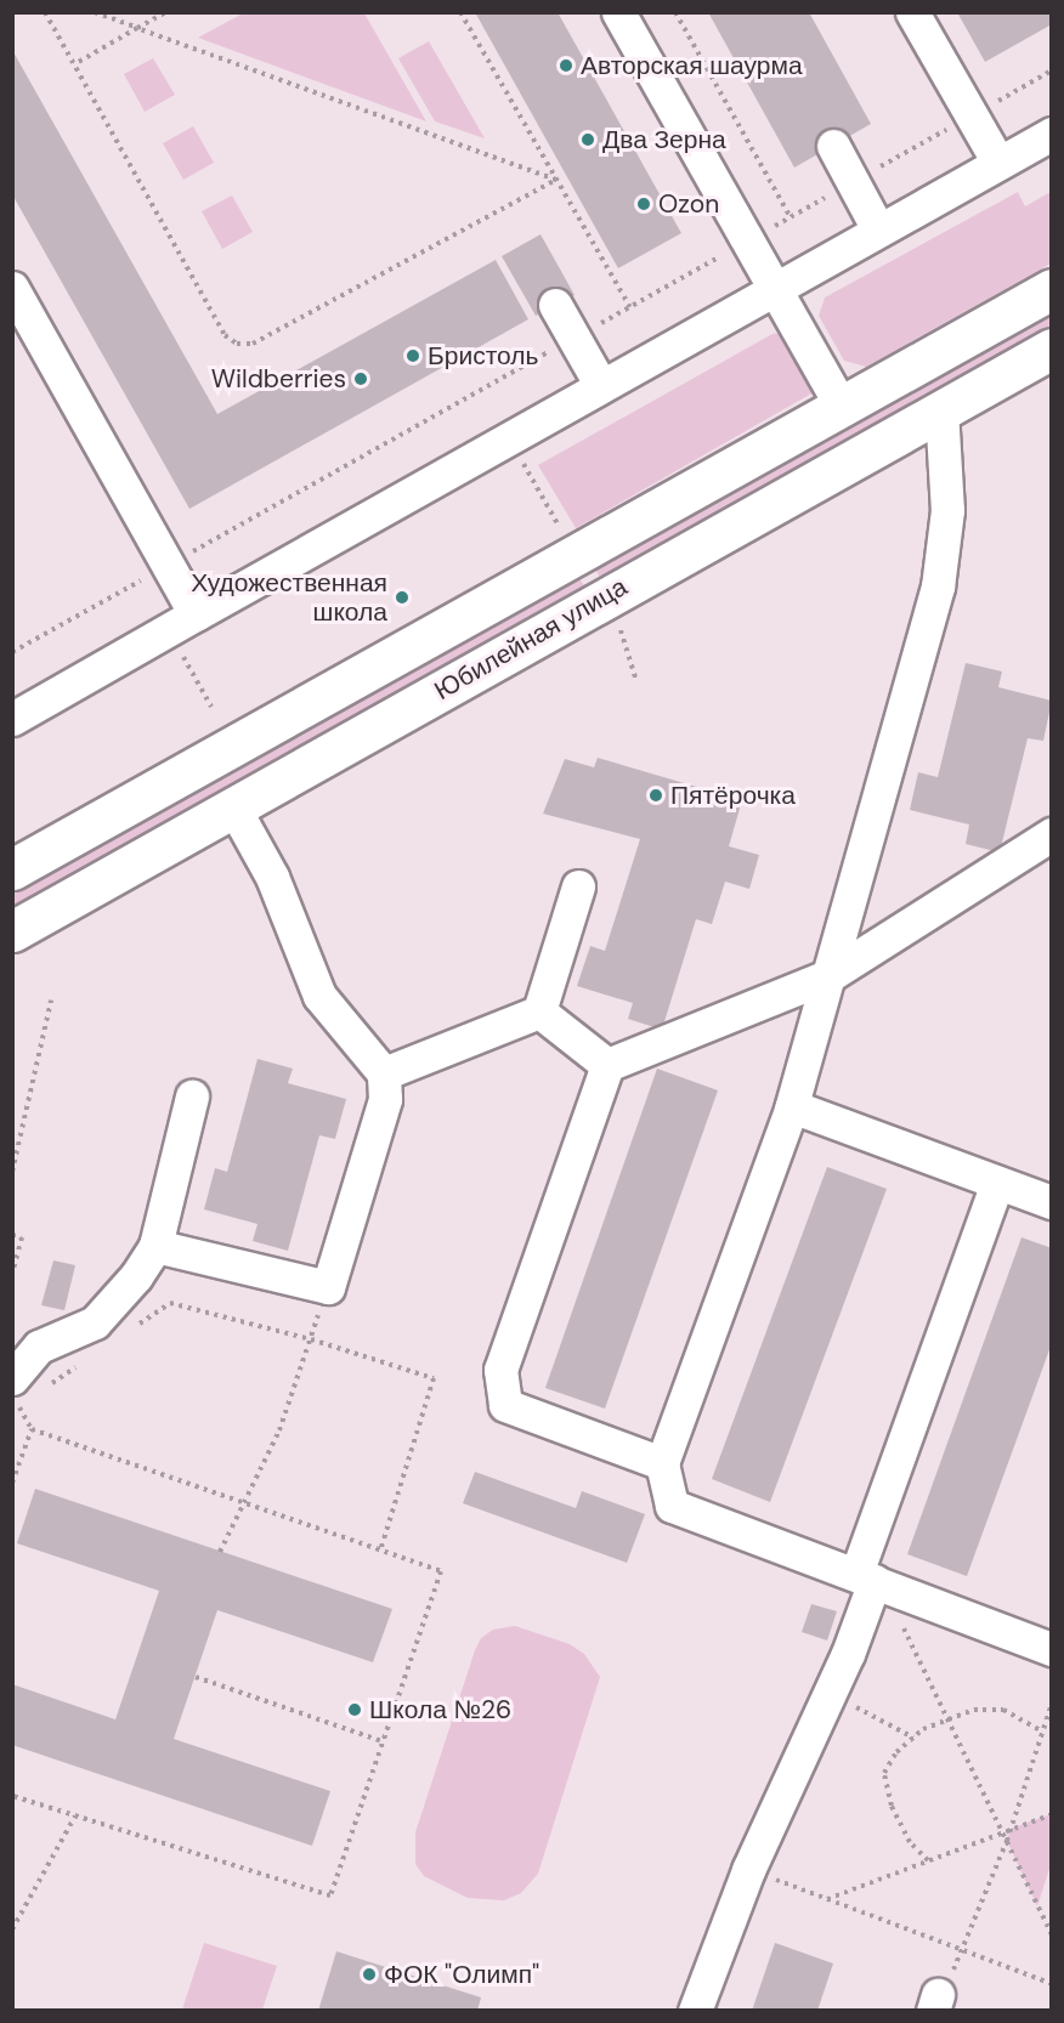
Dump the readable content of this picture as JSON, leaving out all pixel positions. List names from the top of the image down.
{
  "streets": {
    "main road": ["Юбилейная улица"]
  },
  "places": [
    "Авторская шаурма",
    "Два Зерна",
    "Ozon",
    "Бристоль",
    "Wildberries",
    "Художественная школа",
    "Пятёрочка",
    "Школа №26",
    "ФОК \"Олимп\""
  ]
}
